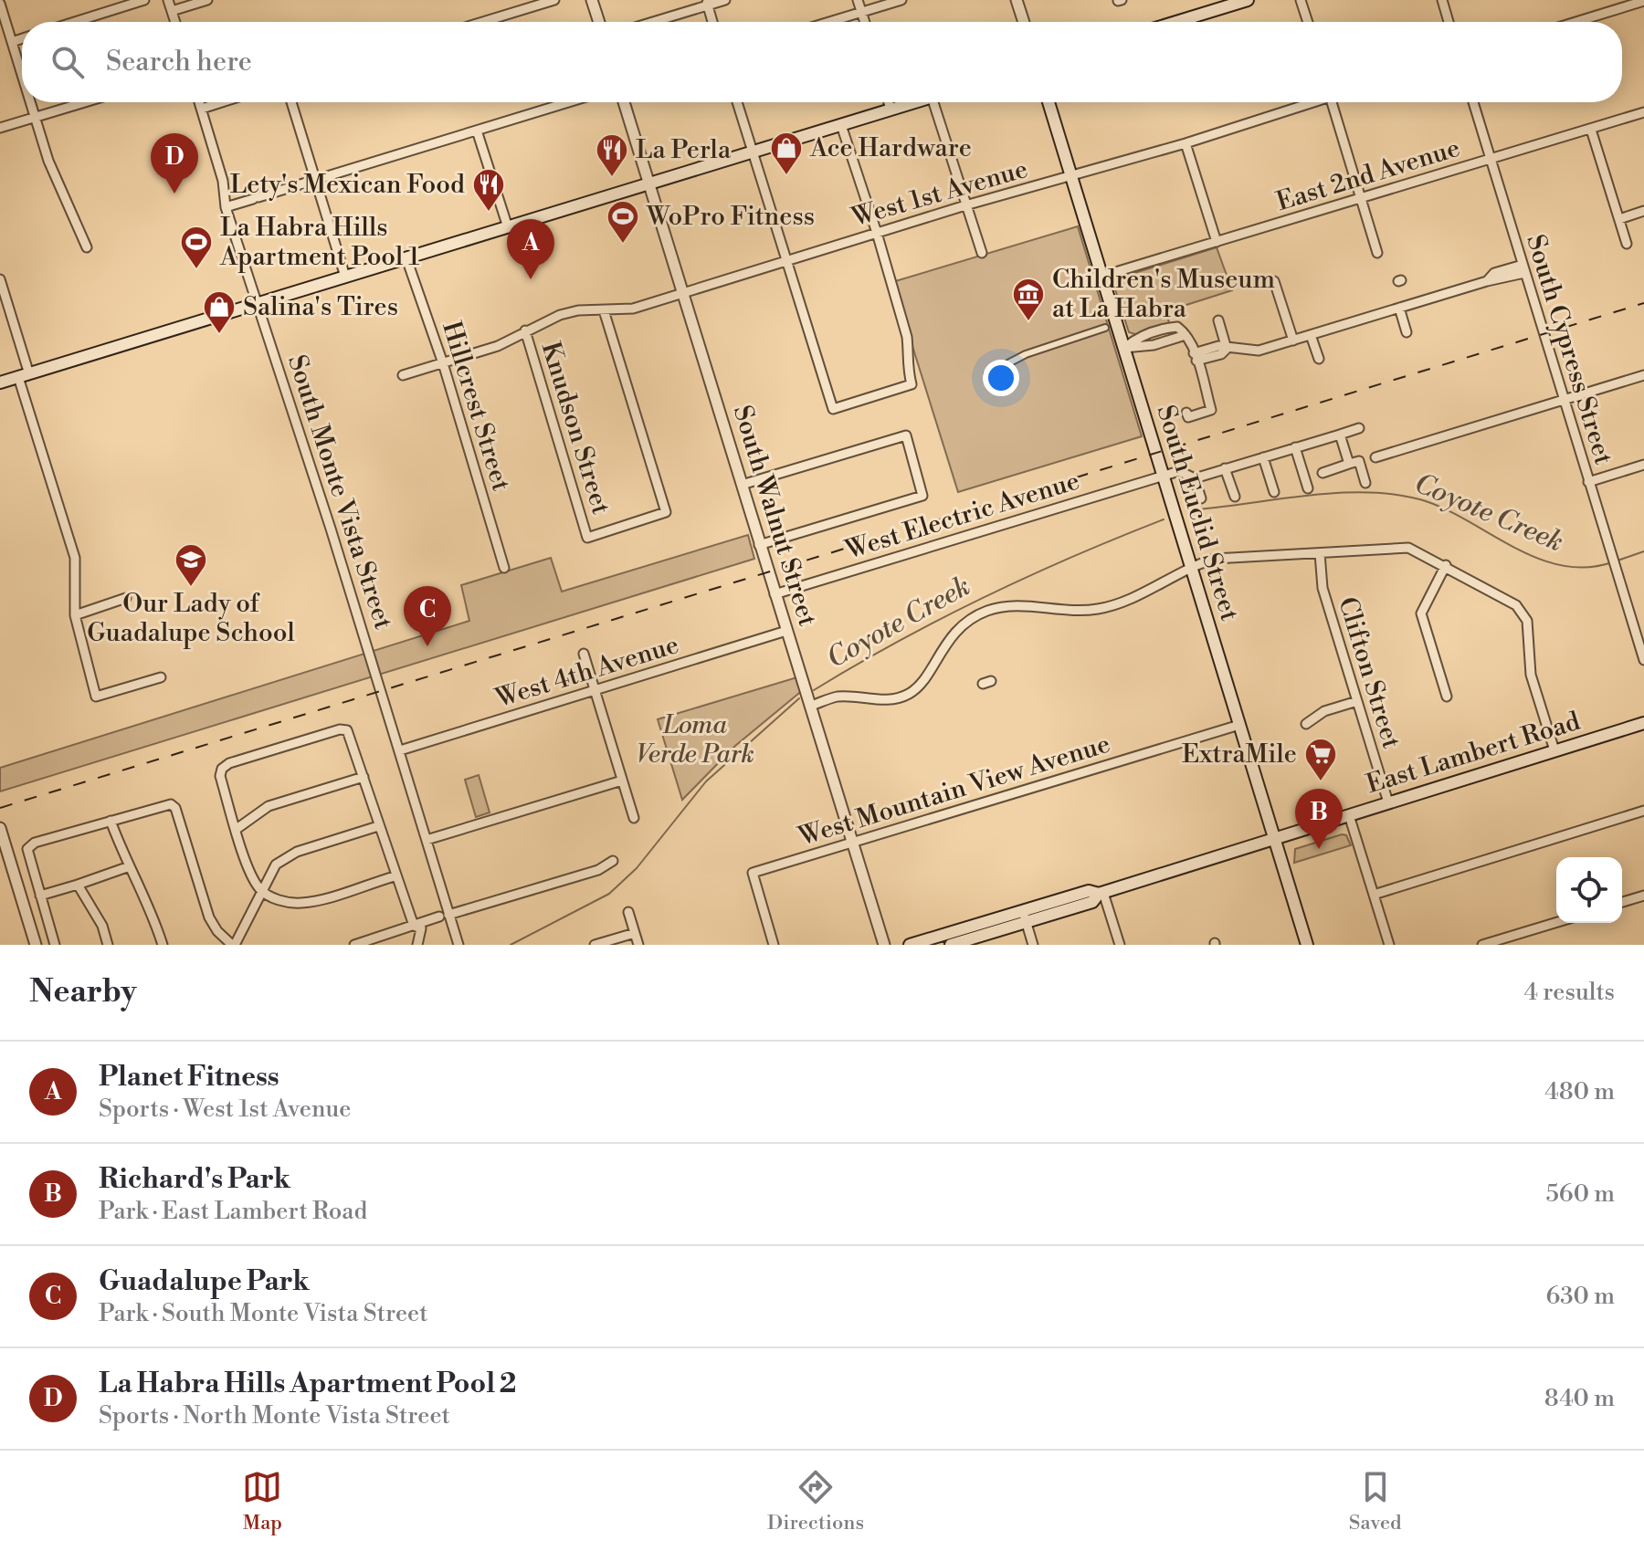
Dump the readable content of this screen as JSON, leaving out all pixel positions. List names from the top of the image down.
{
  "streets": {
    "main road": ["South Euclid Street", "East Lambert Road"],
    "street": [
      "East 2nd Avenue",
      "West 1st Avenue",
      "South Cypress Street",
      "Hillcrest Street",
      "Knudson Street",
      "South Monte Vista Street",
      "South Walnut Street",
      "West Electric Avenue",
      "West 4th Avenue",
      "Clifton Street",
      "West Mountain View Avenue"
    ]
  },
  "crossings": [
    ["East 2nd Avenue", "South Cypress Street"],
    ["East 2nd Avenue", "South Euclid Street"],
    ["West 1st Avenue", "Hillcrest Street"],
    ["West 1st Avenue", "Knudson Street"],
    ["West 1st Avenue", "South Euclid Street"],
    ["West 1st Avenue", "South Walnut Street"],
    ["South Monte Vista Street", "West 4th Avenue"],
    ["South Euclid Street", "West Electric Avenue"],
    ["South Euclid Street", "East Lambert Road"],
    ["South Euclid Street", "West Mountain View Avenue"],
    ["South Walnut Street", "West Electric Avenue"],
    ["South Walnut Street", "West 4th Avenue"],
    ["South Walnut Street", "West Mountain View Avenue"],
    ["Clifton Street", "East Lambert Road"]
  ],
  "water": ["Coyote Creek"],
  "parks": ["Loma Verde Park"],
  "places": {
    "shop": ["Ace Hardware", "Salina's Tires"],
    "restaurant": ["La Perla", "Lety's Mexican Food"],
    "sports": ["WoPro Fitness", "La Habra Hills Apartment Pool 1"],
    "museum": ["Children's Museum at La Habra"],
    "school or university": ["Our Lady of Guadalupe School"],
    "supermarket": ["ExtraMile"]
  },
  "page": {
    "search": "Search here",
    "pins": [
      "D",
      "A",
      "C",
      "B"
    ],
    "heading": ["Nearby", "4 results"],
    "list": [
      {
        "mark": "A",
        "name": "Planet Fitness",
        "note": "Sports · West 1st Avenue",
        "value": "480 m"
      },
      {
        "mark": "B",
        "name": "Richard's Park",
        "note": "Park · East Lambert Road",
        "value": "560 m"
      },
      {
        "mark": "C",
        "name": "Guadalupe Park",
        "note": "Park · South Monte Vista Street",
        "value": "630 m"
      },
      {
        "mark": "D",
        "name": "La Habra Hills Apartment Pool 2",
        "note": "Sports · North Monte Vista Street",
        "value": "840 m"
      }
    ],
    "nav": ["Map", "Directions", "Saved"]
  }
}
